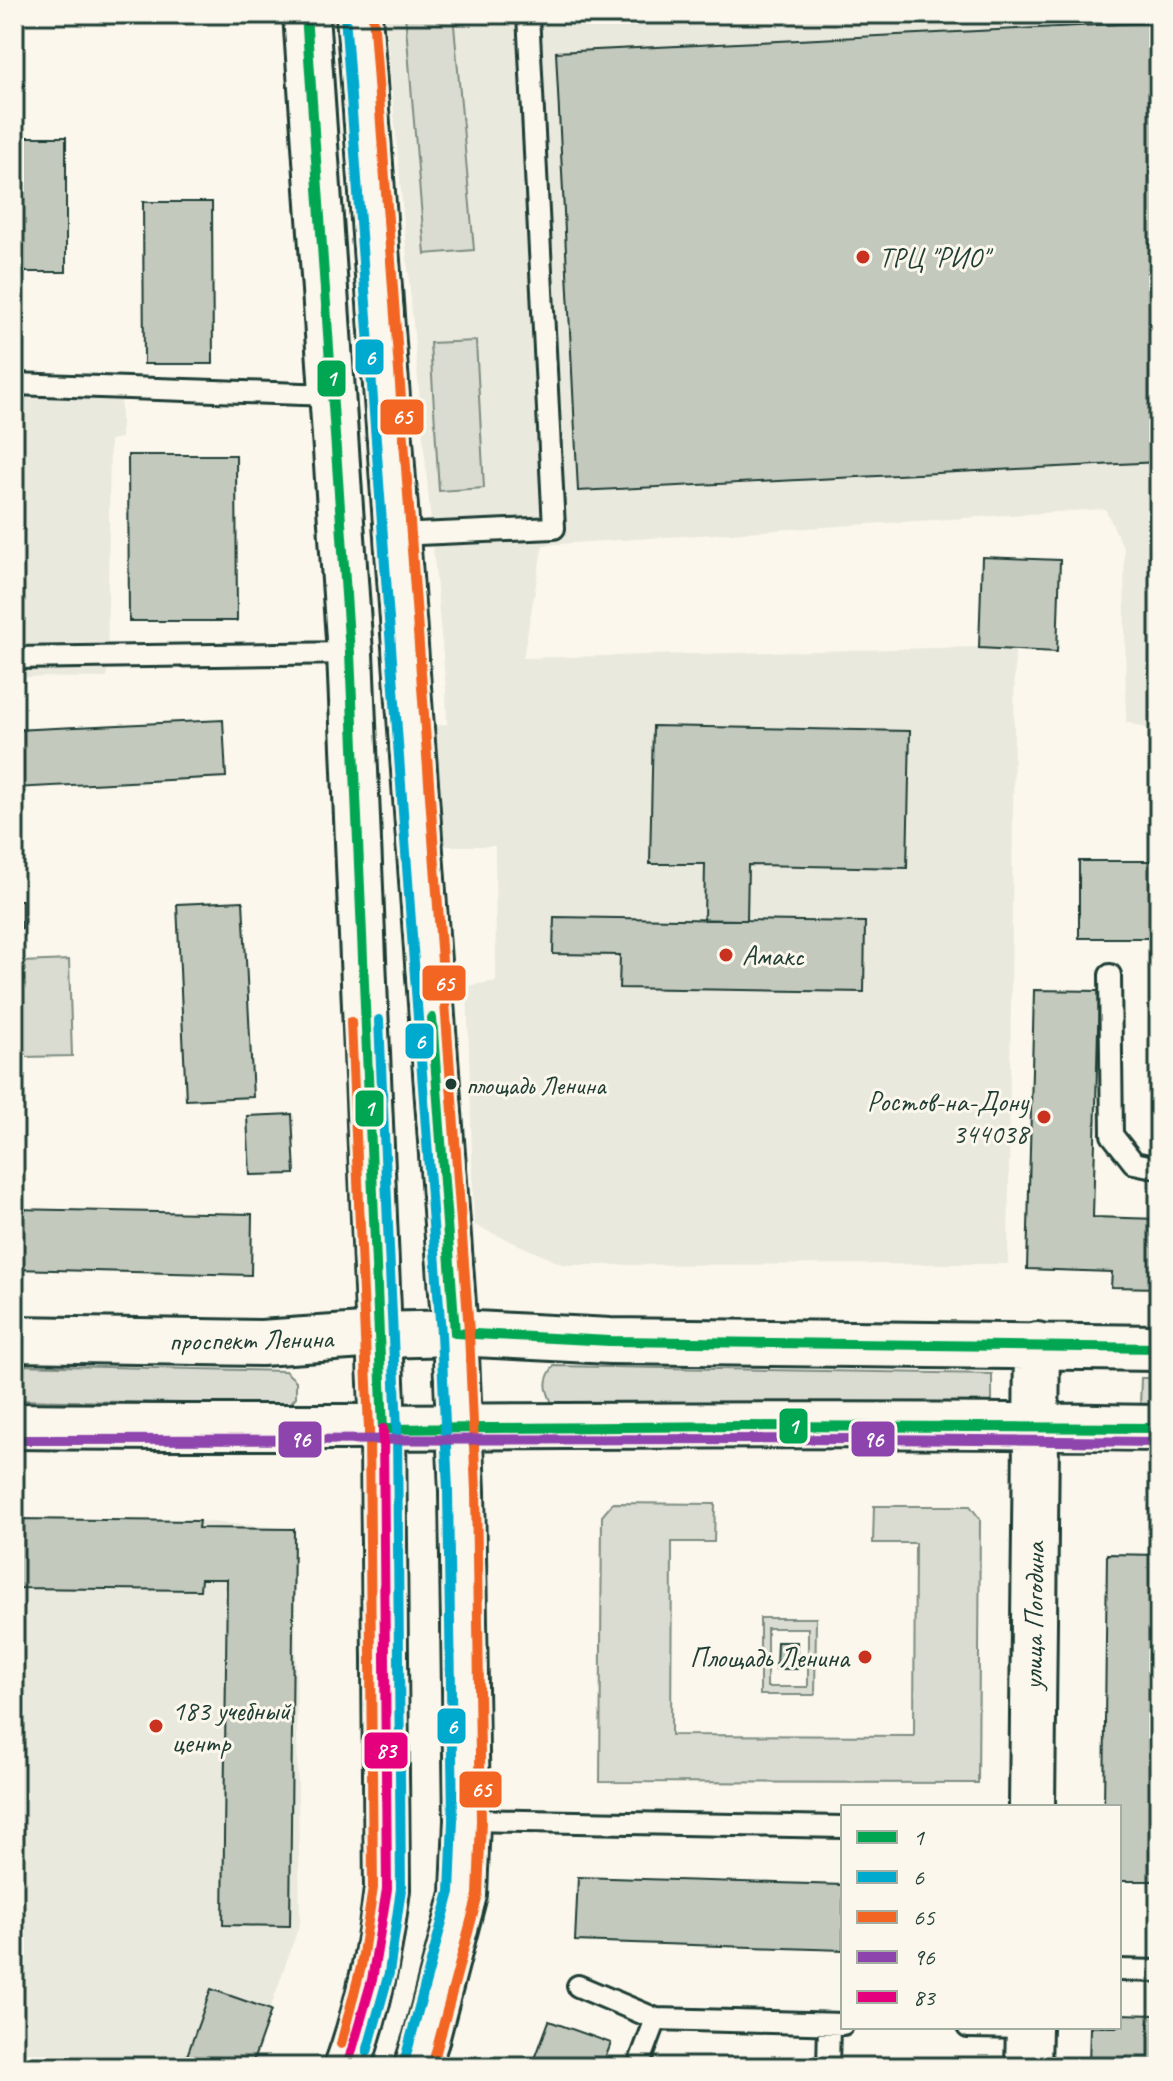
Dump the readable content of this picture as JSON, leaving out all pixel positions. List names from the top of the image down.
{
  "streets": {
    "main road": ["проспект Ленина", "улица Погодина"]
  },
  "crossings": [
    ["проспект Ленина", "улица Погодина"]
  ],
  "places": [
    "ТРЦ \"РИО\"",
    "Амакс",
    "площадь Ленина",
    "Ростов-на-Дону 344038",
    "Площадь Ленина",
    "183 учебный центр"
  ],
  "lines": [
    "transit line 1",
    "transit line 65",
    "transit line 6",
    "transit line 83",
    "transit line 96"
  ],
  "legend": [
    "1",
    "6",
    "65",
    "96",
    "83"
  ]
}
